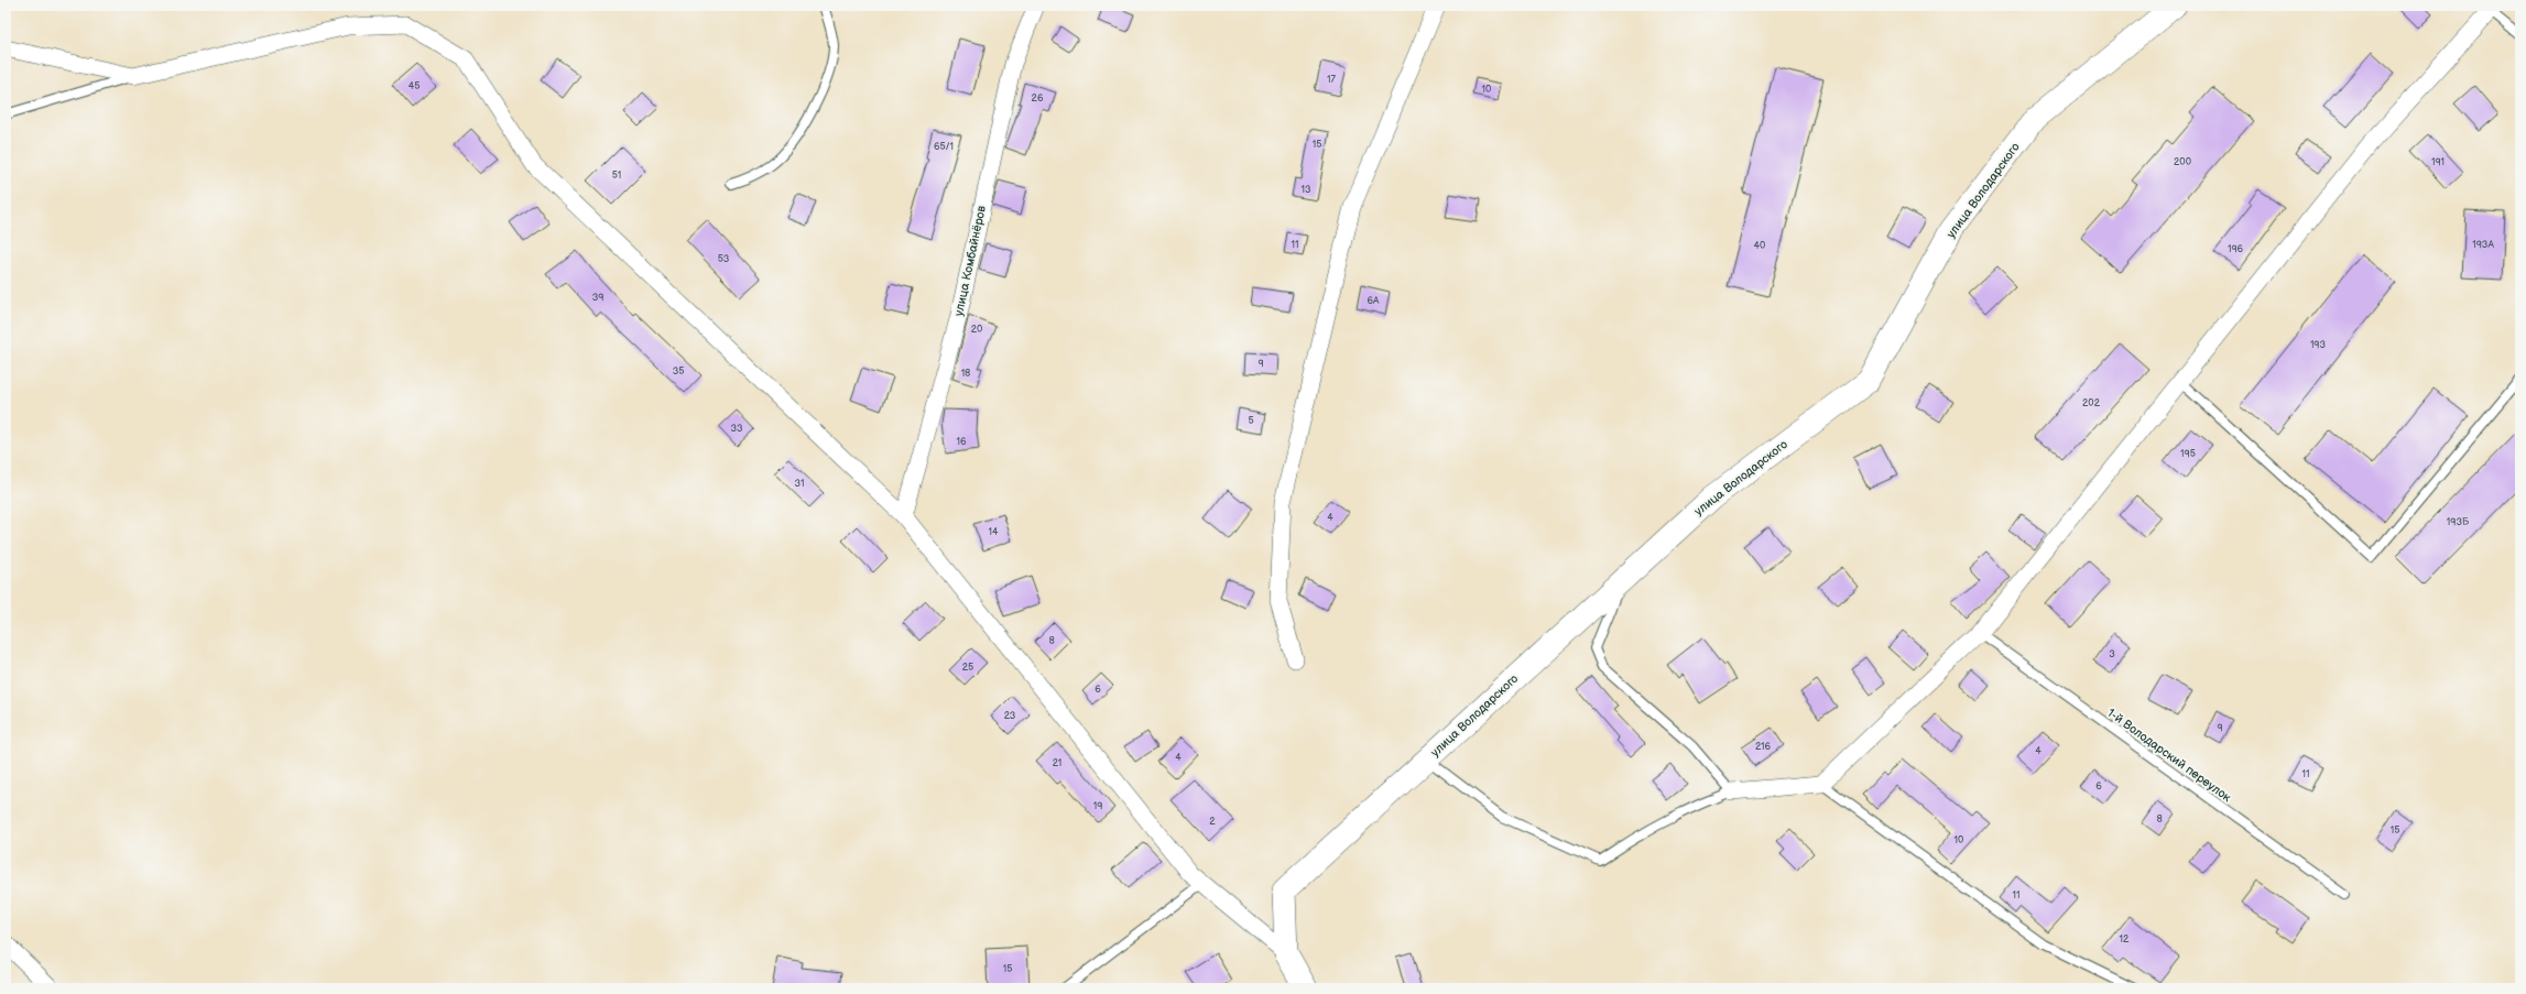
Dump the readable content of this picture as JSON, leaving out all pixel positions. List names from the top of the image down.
{
  "streets": {
    "street": ["улица Володарского", "улица Комбайнёров"],
    "lane": ["1-й Володарский переулок"]
  },
  "house_numbers": [
    "17",
    "45",
    "10",
    "26",
    "15",
    "65/1",
    "200",
    "191",
    "51",
    "13",
    "11",
    "193А",
    "40",
    "196",
    "53",
    "39",
    "6А",
    "20",
    "193",
    "9",
    "35",
    "18",
    "202",
    "5",
    "33",
    "16",
    "195",
    "31",
    "4",
    "193Б",
    "14",
    "8",
    "3",
    "25",
    "6",
    "23",
    "9",
    "216",
    "4",
    "4",
    "21",
    "11",
    "6",
    "19",
    "8",
    "2",
    "15",
    "10",
    "11",
    "12",
    "15"
  ]
}
